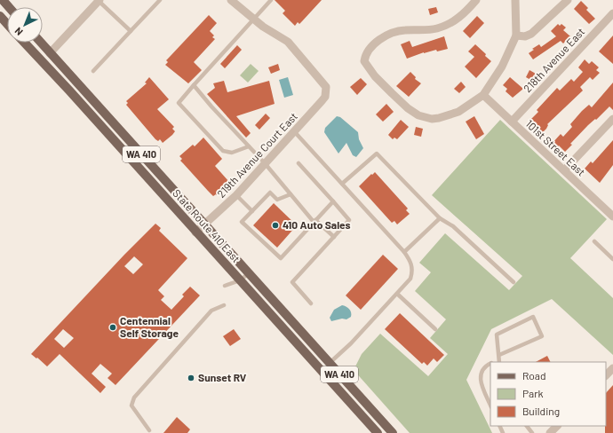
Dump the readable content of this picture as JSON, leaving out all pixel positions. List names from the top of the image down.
{
  "streets": {
    "main road": ["WA 410", "State Route 410 East"],
    "street": ["218th Avenue East", "101st Street East", "219th Avenue Court East"]
  },
  "crossings": [
    ["218th Avenue East", "101st Street East"],
    ["219th Avenue Court East", "State Route 410 East"]
  ],
  "places": ["410 Auto Sales", "Centennial Self Storage", "Sunset RV"],
  "legend": ["Road", "Park", "Building"],
  "north": "bottom left"
}
